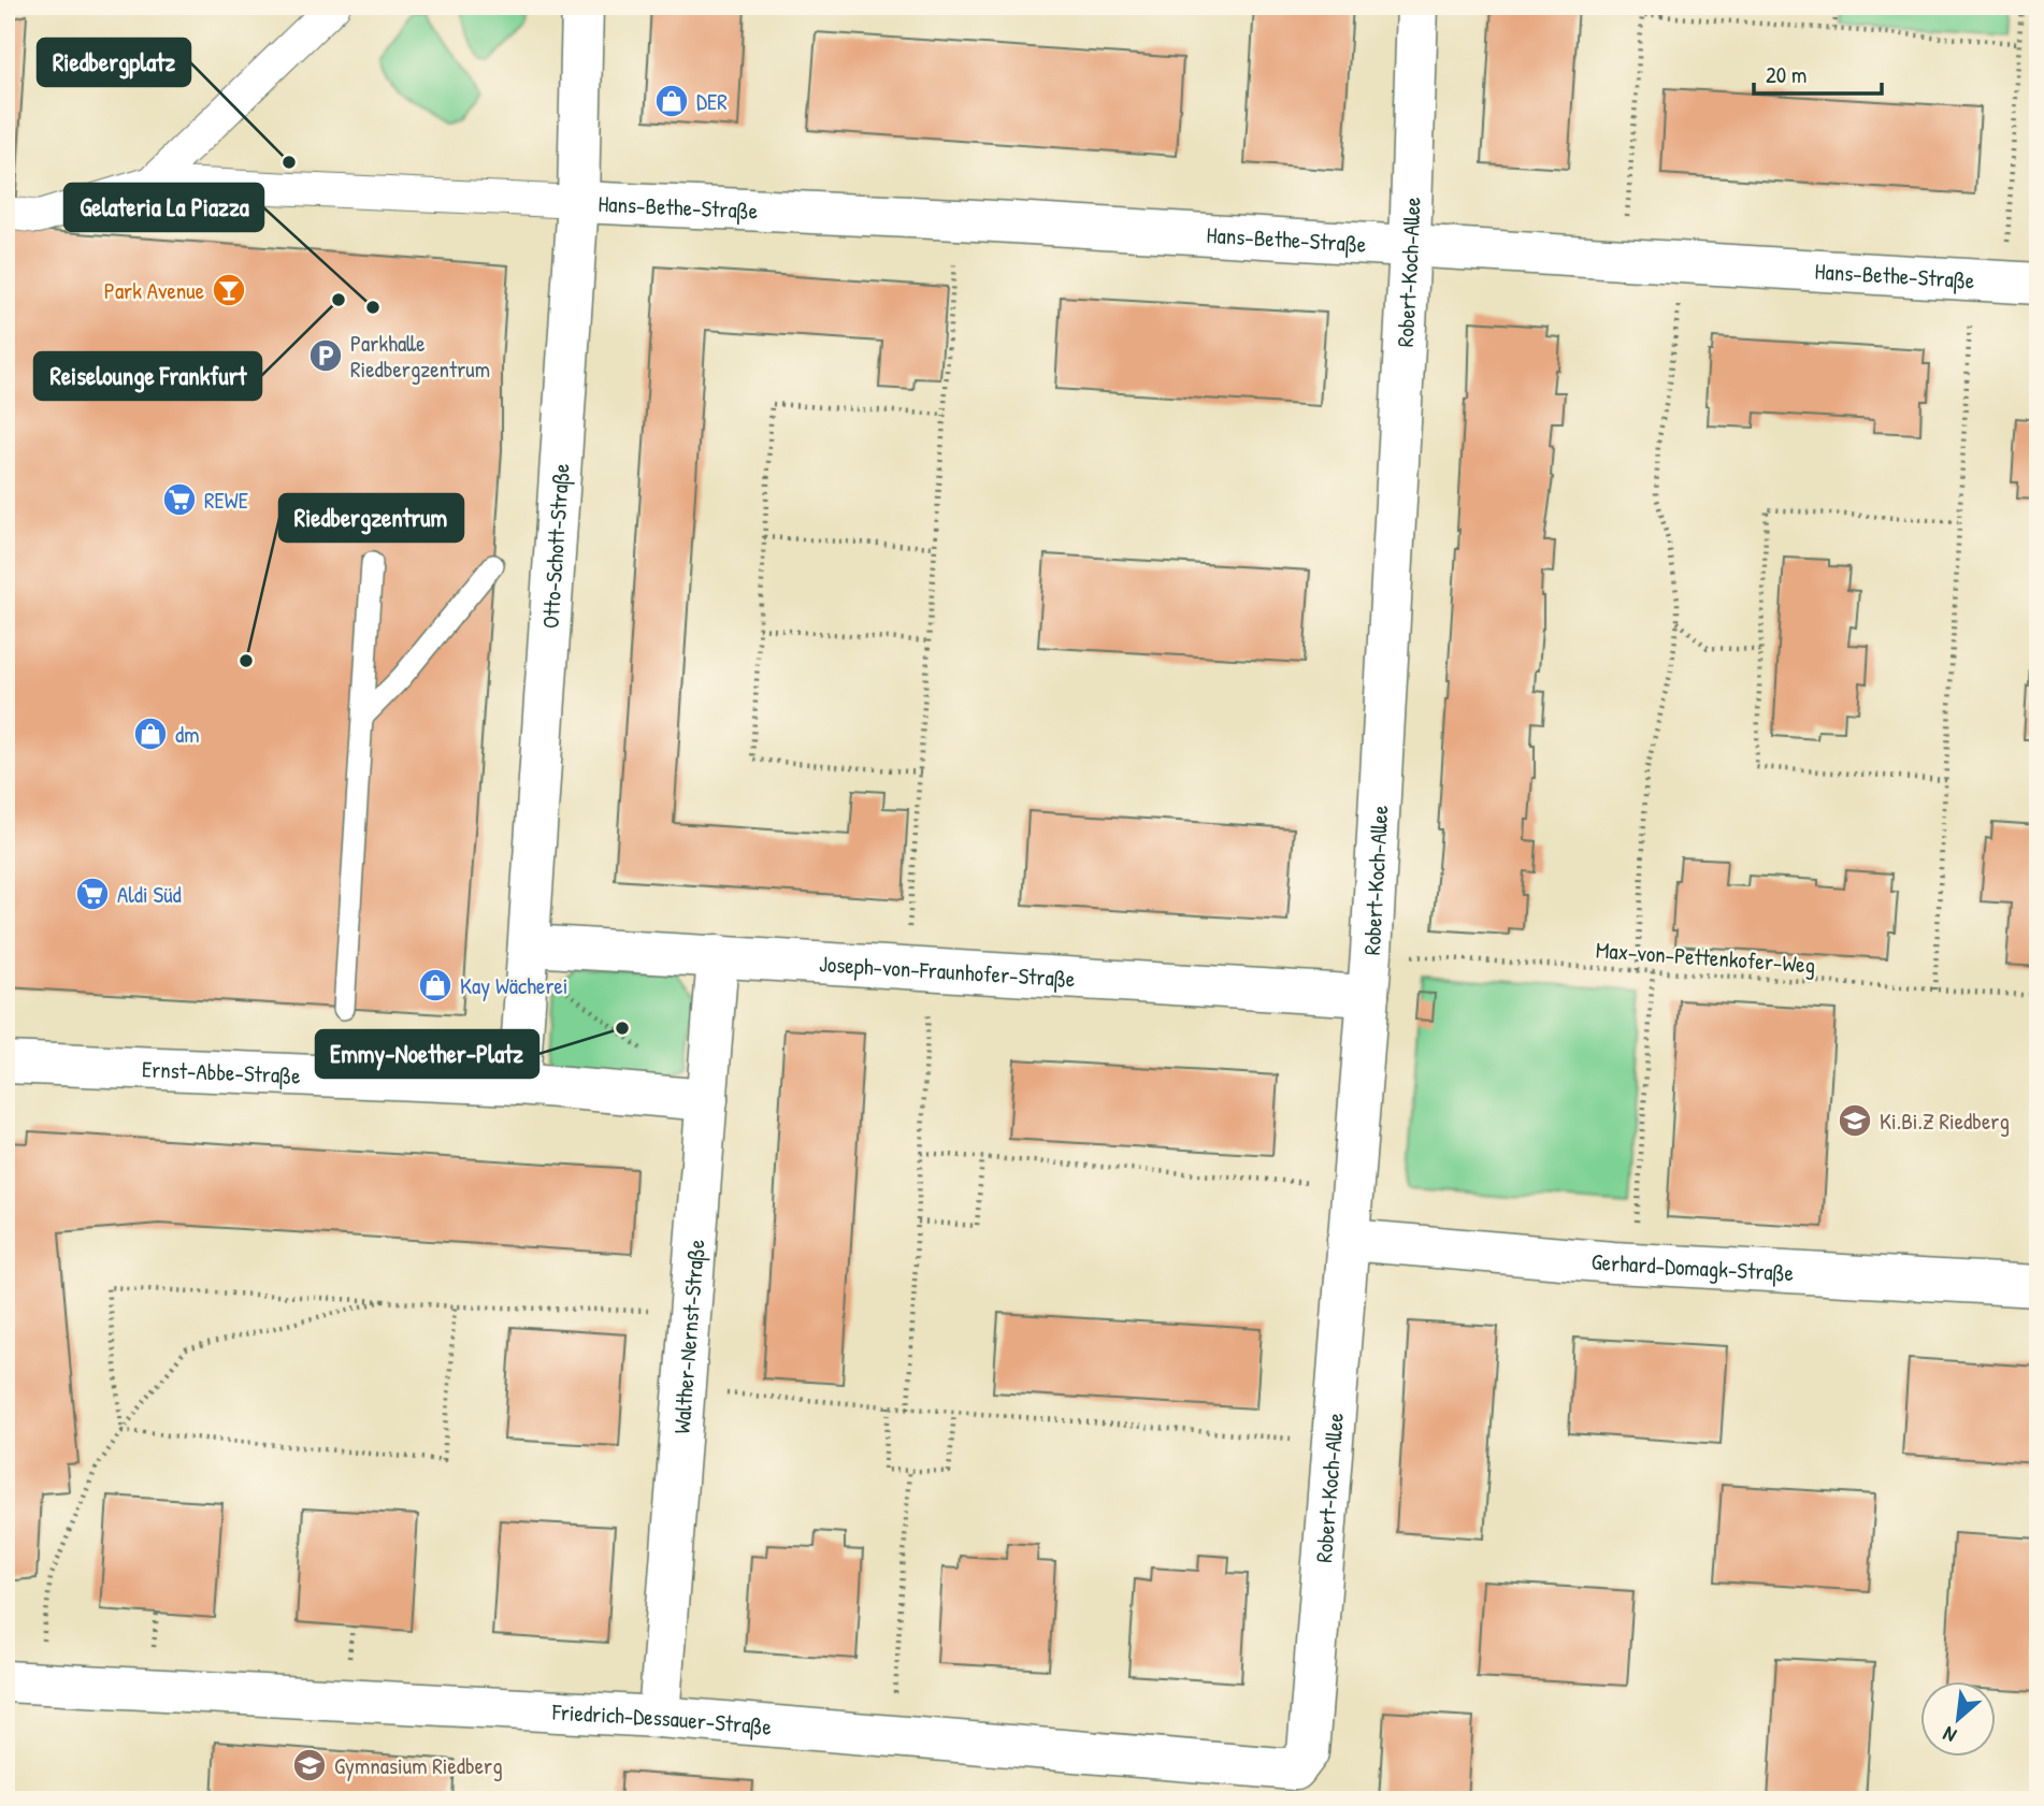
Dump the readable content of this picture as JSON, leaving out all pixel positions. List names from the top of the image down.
{
  "streets": {
    "street": [
      "Hans-Bethe-Straße",
      "Robert-Koch-Allee",
      "Otto-Schott-Straße",
      "Joseph-von-Fraunhofer-Straße",
      "Ernst-Abbe-Straße",
      "Gerhard-Domagk-Straße",
      "Walther-Nernst-Straße",
      "Friedrich-Dessauer-Straße"
    ],
    "path": ["Max-von-Pettenkofer-Weg"]
  },
  "crossings": [
    ["Hans-Bethe-Straße", "Robert-Koch-Allee"],
    ["Hans-Bethe-Straße", "Otto-Schott-Straße"],
    ["Robert-Koch-Allee", "Max-von-Pettenkofer-Weg"],
    ["Robert-Koch-Allee", "Joseph-von-Fraunhofer-Straße"],
    ["Robert-Koch-Allee", "Gerhard-Domagk-Straße"],
    ["Robert-Koch-Allee", "Friedrich-Dessauer-Straße"],
    ["Otto-Schott-Straße", "Joseph-von-Fraunhofer-Straße"],
    ["Otto-Schott-Straße", "Ernst-Abbe-Straße"],
    ["Joseph-von-Fraunhofer-Straße", "Walther-Nernst-Straße"],
    ["Ernst-Abbe-Straße", "Walther-Nernst-Straße"],
    ["Walther-Nernst-Straße", "Friedrich-Dessauer-Straße"]
  ],
  "places": {
    "shop": ["DER", "dm", "Kay Wächerei"],
    "other": [
      "Riedbergplatz",
      "Reiselounge Frankfurt",
      "Gelateria La Piazza",
      "Riedbergzentrum",
      "Emmy-Noether-Platz"
    ],
    "bar": ["Park Avenue"],
    "parking": ["Parkhalle Riedbergzentrum"],
    "supermarket": ["REWE", "Aldi Süd"],
    "school or university": ["Ki.Bi.Z Riedberg", "Gymnasium Riedberg"]
  },
  "scale_bar": "20 m",
  "north": "bottom left"
}
